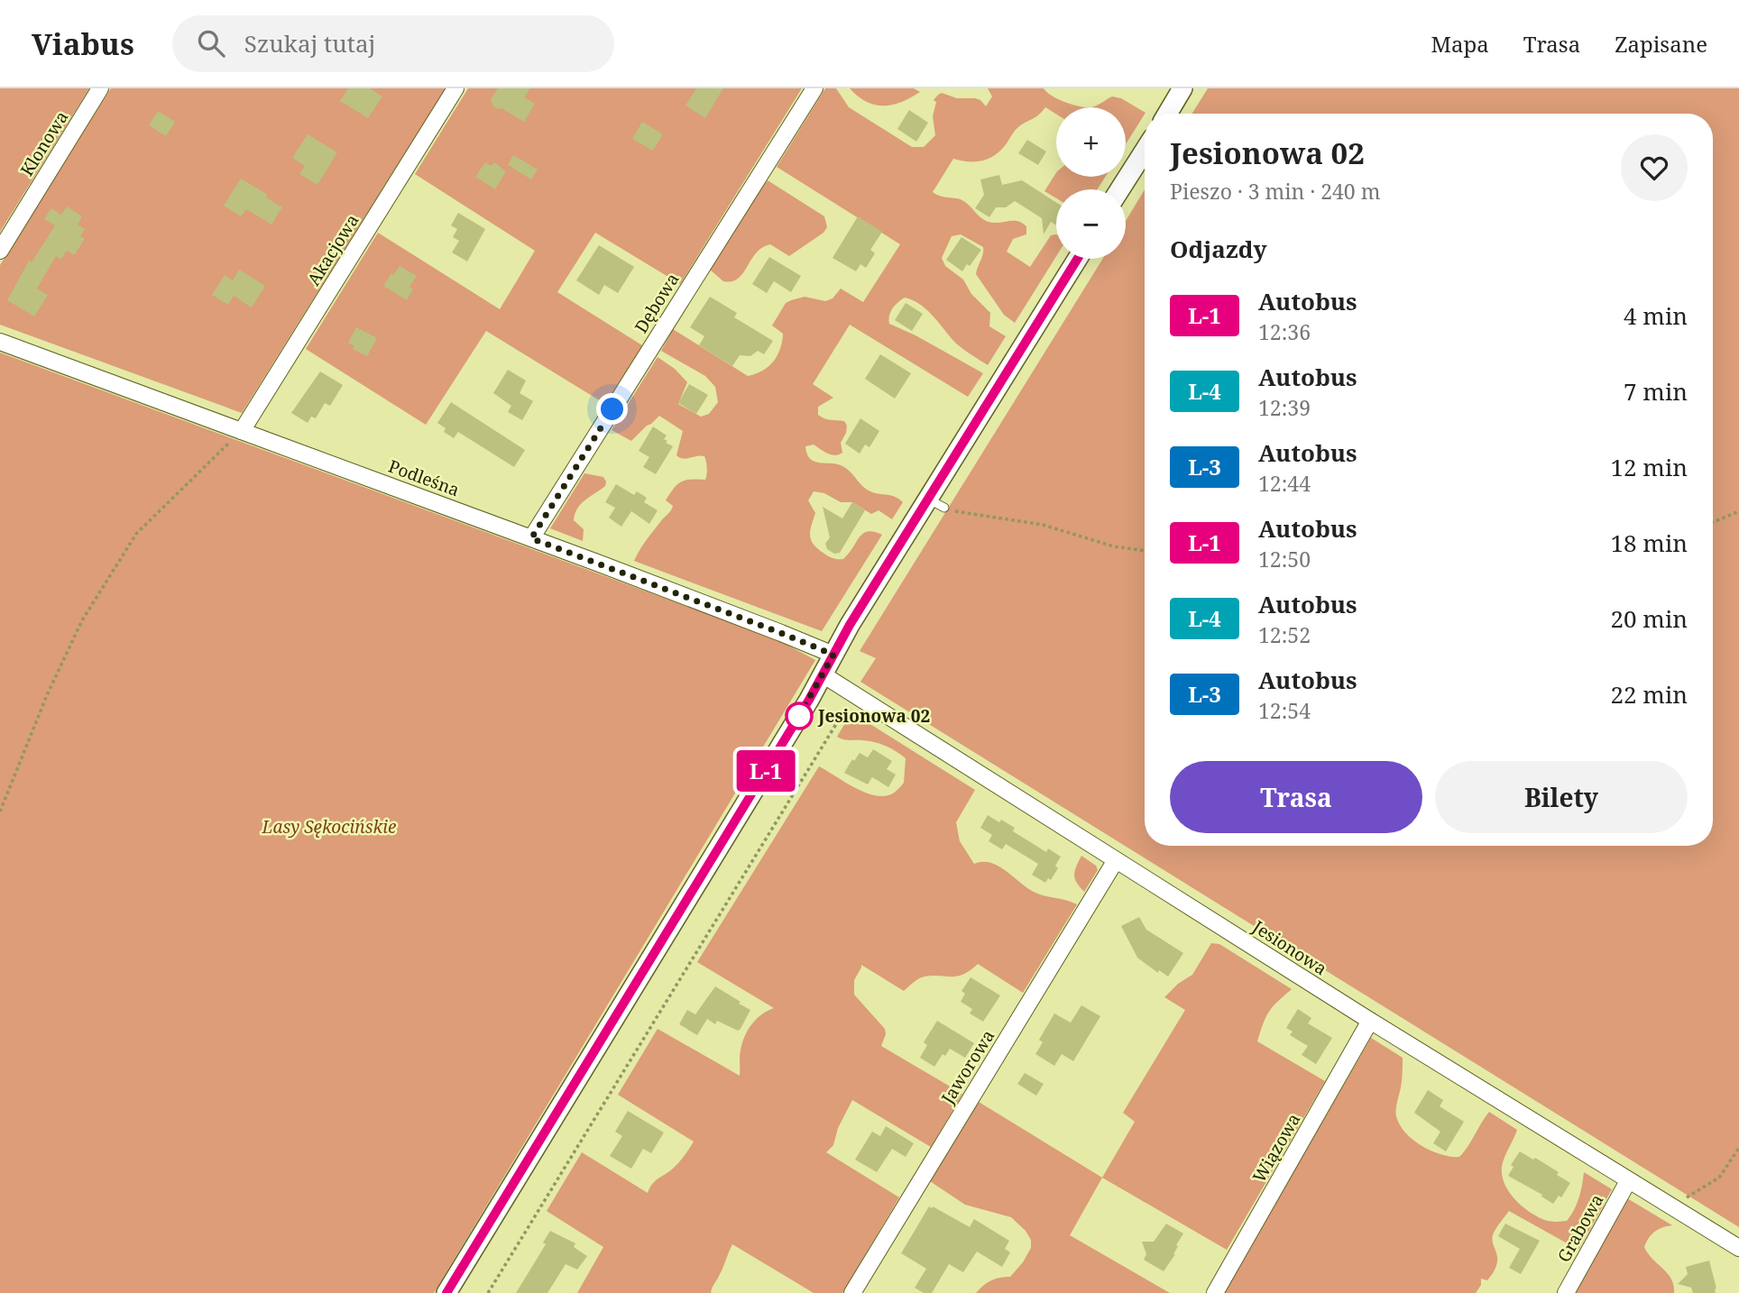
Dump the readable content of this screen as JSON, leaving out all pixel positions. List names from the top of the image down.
{
  "streets": {
    "street": [
      "Klonowa",
      "Akacjowa",
      "Dębowa",
      "Podleśna",
      "Jesionowa",
      "Jaworowa",
      "Wiązowa",
      "Grabowa"
    ]
  },
  "crossings": [
    ["Akacjowa", "Podleśna"],
    ["Dębowa", "Podleśna"],
    ["Jesionowa", "Jaworowa"],
    ["Jesionowa", "Wiązowa"],
    ["Jesionowa", "Grabowa"]
  ],
  "parks": ["Lasy Sękocińskie"],
  "places": ["Jesionowa 02"],
  "lines": ["bus line L-1"],
  "page": {
    "header": "Viabus",
    "search": "Szukaj tutaj",
    "nav": ["Mapa", "Trasa", "Zapisane"],
    "on_map": "L-1",
    "map_buttons": ["+", "−"],
    "heading": [
      ["Jesionowa 02", "Pieszo · 3 min · 240 m"],
      "Odjazdy"
    ],
    "list": [
      {
        "mark": "L-1",
        "name": "Autobus",
        "note": "12:36",
        "value": "4 min"
      },
      {
        "mark": "L-4",
        "name": "Autobus",
        "note": "12:39",
        "value": "7 min"
      },
      {
        "mark": "L-3",
        "name": "Autobus",
        "note": "12:44",
        "value": "12 min"
      },
      {
        "mark": "L-1",
        "name": "Autobus",
        "note": "12:50",
        "value": "18 min"
      },
      {
        "mark": "L-4",
        "name": "Autobus",
        "note": "12:52",
        "value": "20 min"
      },
      {
        "mark": "L-3",
        "name": "Autobus",
        "note": "12:54",
        "value": "22 min"
      }
    ],
    "buttons": ["Trasa", "Bilety"]
  }
}
